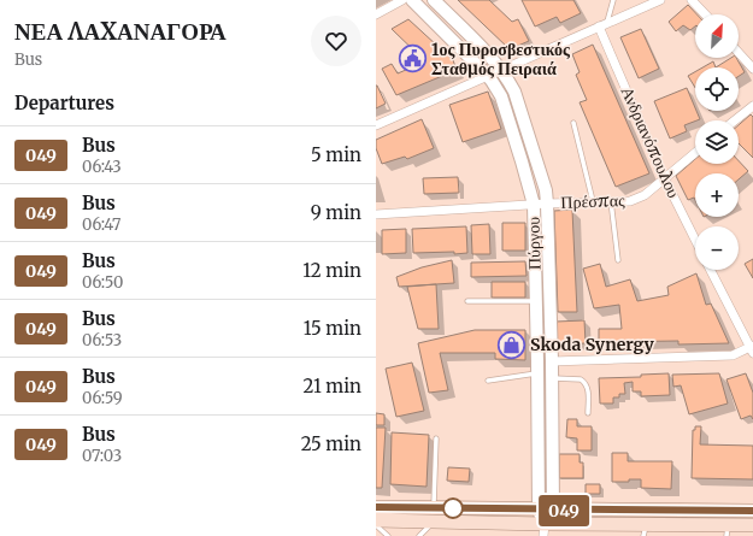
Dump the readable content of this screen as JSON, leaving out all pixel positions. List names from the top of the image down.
{
  "streets": {
    "street": ["Ανδριανόπουλου", "Πρέσπας", "Πύργου"]
  },
  "crossings": [
    ["Ανδριανόπουλου", "Πρέσπας"],
    ["Πρέσπας", "Πύργου"]
  ],
  "places": {
    "public building": ["1ος Πυροσβεστικός Σταθμός Πειραιά"],
    "shop": ["Skoda Synergy"]
  },
  "lines": ["bus line 049"],
  "north": "top right",
  "page": {
    "heading": [
      ["ΝΕΑ ΛΑΧΑΝΑΓΟΡΑ", "Bus"],
      "Departures"
    ],
    "on_map": "049",
    "map_buttons": ["+", "−"],
    "list": [
      {
        "mark": "049",
        "name": "Bus",
        "note": "06:43",
        "value": "5 min"
      },
      {
        "mark": "049",
        "name": "Bus",
        "note": "06:47",
        "value": "9 min"
      },
      {
        "mark": "049",
        "name": "Bus",
        "note": "06:50",
        "value": "12 min"
      },
      {
        "mark": "049",
        "name": "Bus",
        "note": "06:53",
        "value": "15 min"
      },
      {
        "mark": "049",
        "name": "Bus",
        "note": "06:59",
        "value": "21 min"
      },
      {
        "mark": "049",
        "name": "Bus",
        "note": "07:03",
        "value": "25 min"
      }
    ]
  }
}
